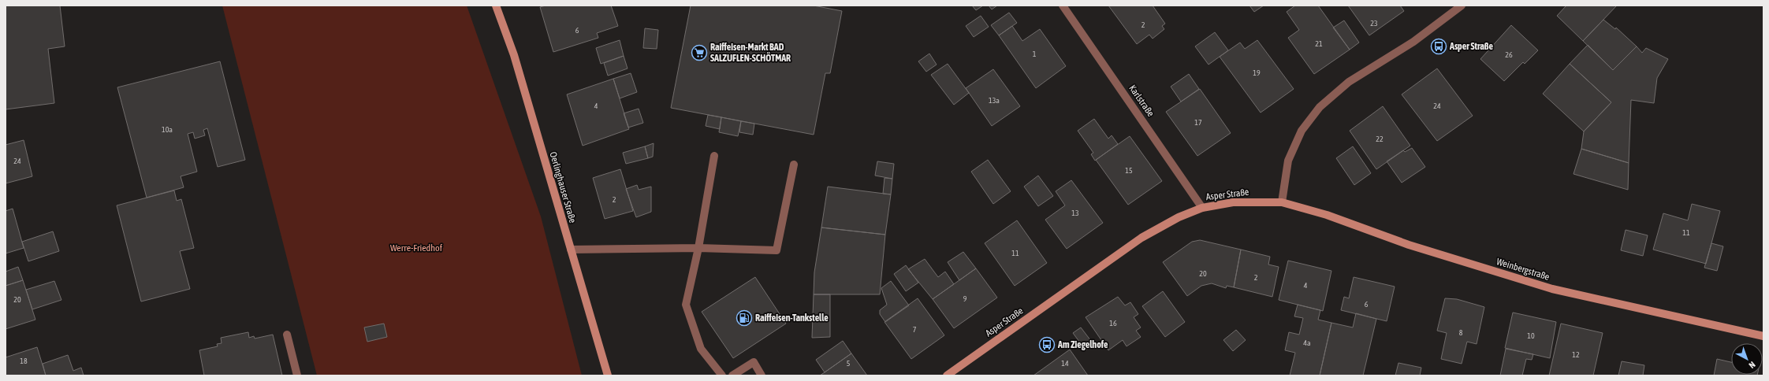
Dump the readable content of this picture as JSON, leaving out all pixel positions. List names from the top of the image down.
{
  "streets": {
    "street": [
      "Karlstraße",
      "Oerlinghauser Straße",
      "Asper Straße",
      "Weinbergstraße"
    ]
  },
  "crossings": [
    ["Karlstraße", "Asper Straße"],
    ["Asper Straße", "Weinbergstraße"]
  ],
  "parks": ["Werre-Friedhof"],
  "places": {
    "bus stop": ["Asper Straße", "Am Ziegelhofe"],
    "supermarket": ["Raiffeisen-Markt BAD SALZUFLEN-SCHÖTMAR"],
    "fuel station": ["Raiffeisen-Tankstelle"]
  },
  "house_numbers": [
    "23",
    "2",
    "6",
    "21",
    "1",
    "26",
    "19",
    "13a",
    "4",
    "24",
    "17",
    "10a",
    "22",
    "24",
    "15",
    "2",
    "13",
    "11",
    "11",
    "20",
    "2",
    "4",
    "9",
    "20",
    "6",
    "16",
    "7",
    "8",
    "10",
    "4a",
    "12",
    "18",
    "5",
    "14"
  ],
  "north": "bottom right"
}
